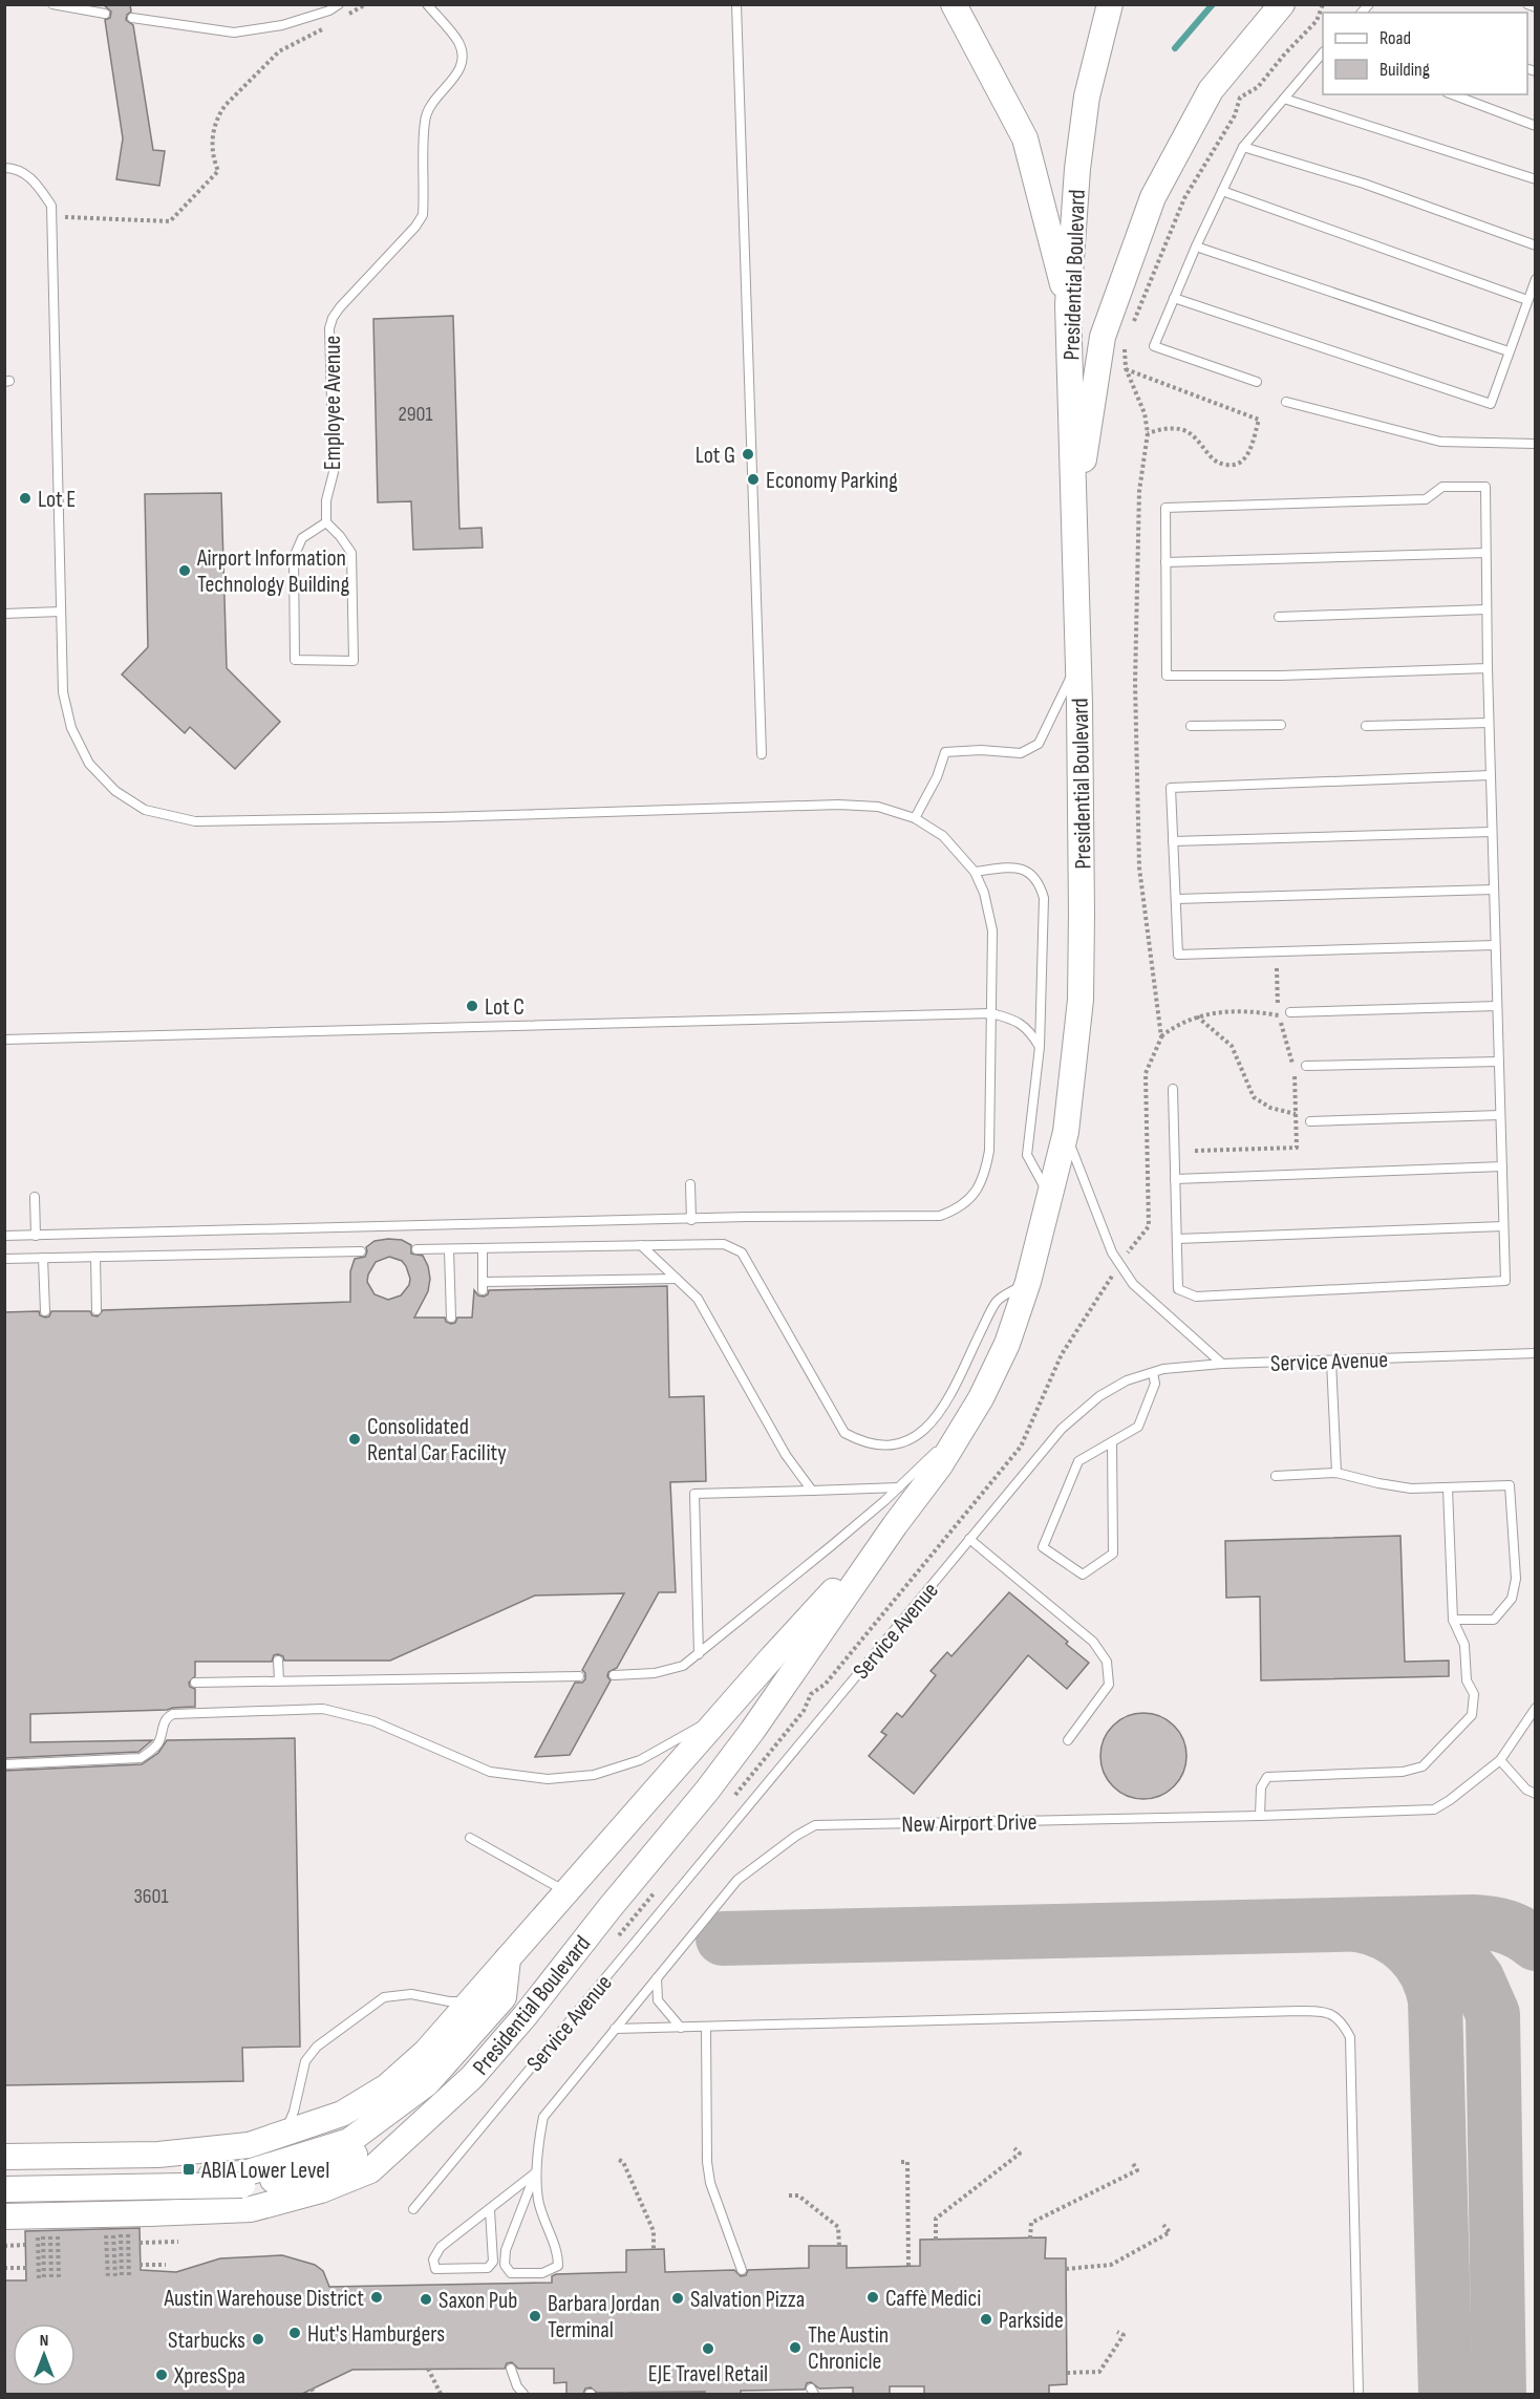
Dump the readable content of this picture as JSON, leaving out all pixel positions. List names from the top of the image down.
{
  "streets": {
    "main road": ["Presidential Boulevard"],
    "lane": ["Employee Avenue", "Service Avenue", "New Airport Drive"]
  },
  "places": {
    "other": [
      "Lot G",
      "Economy Parking",
      "Lot E",
      "Airport Information Technology Building",
      "Lot C",
      "Consolidated Rental Car Facility",
      "Austin Warehouse District",
      "Caffè Medici",
      "Salvation Pizza",
      "Saxon Pub",
      "Barbara Jordan Terminal",
      "Parkside",
      "Hut's Hamburgers",
      "Starbucks",
      "The Austin Chronicle",
      "EJE Travel Retail",
      "XpresSpa"
    ],
    "transit": ["ABIA Lower Level"]
  },
  "house_numbers": ["2901", "3601"],
  "legend": ["Road", "Building"],
  "north": "top"
}
